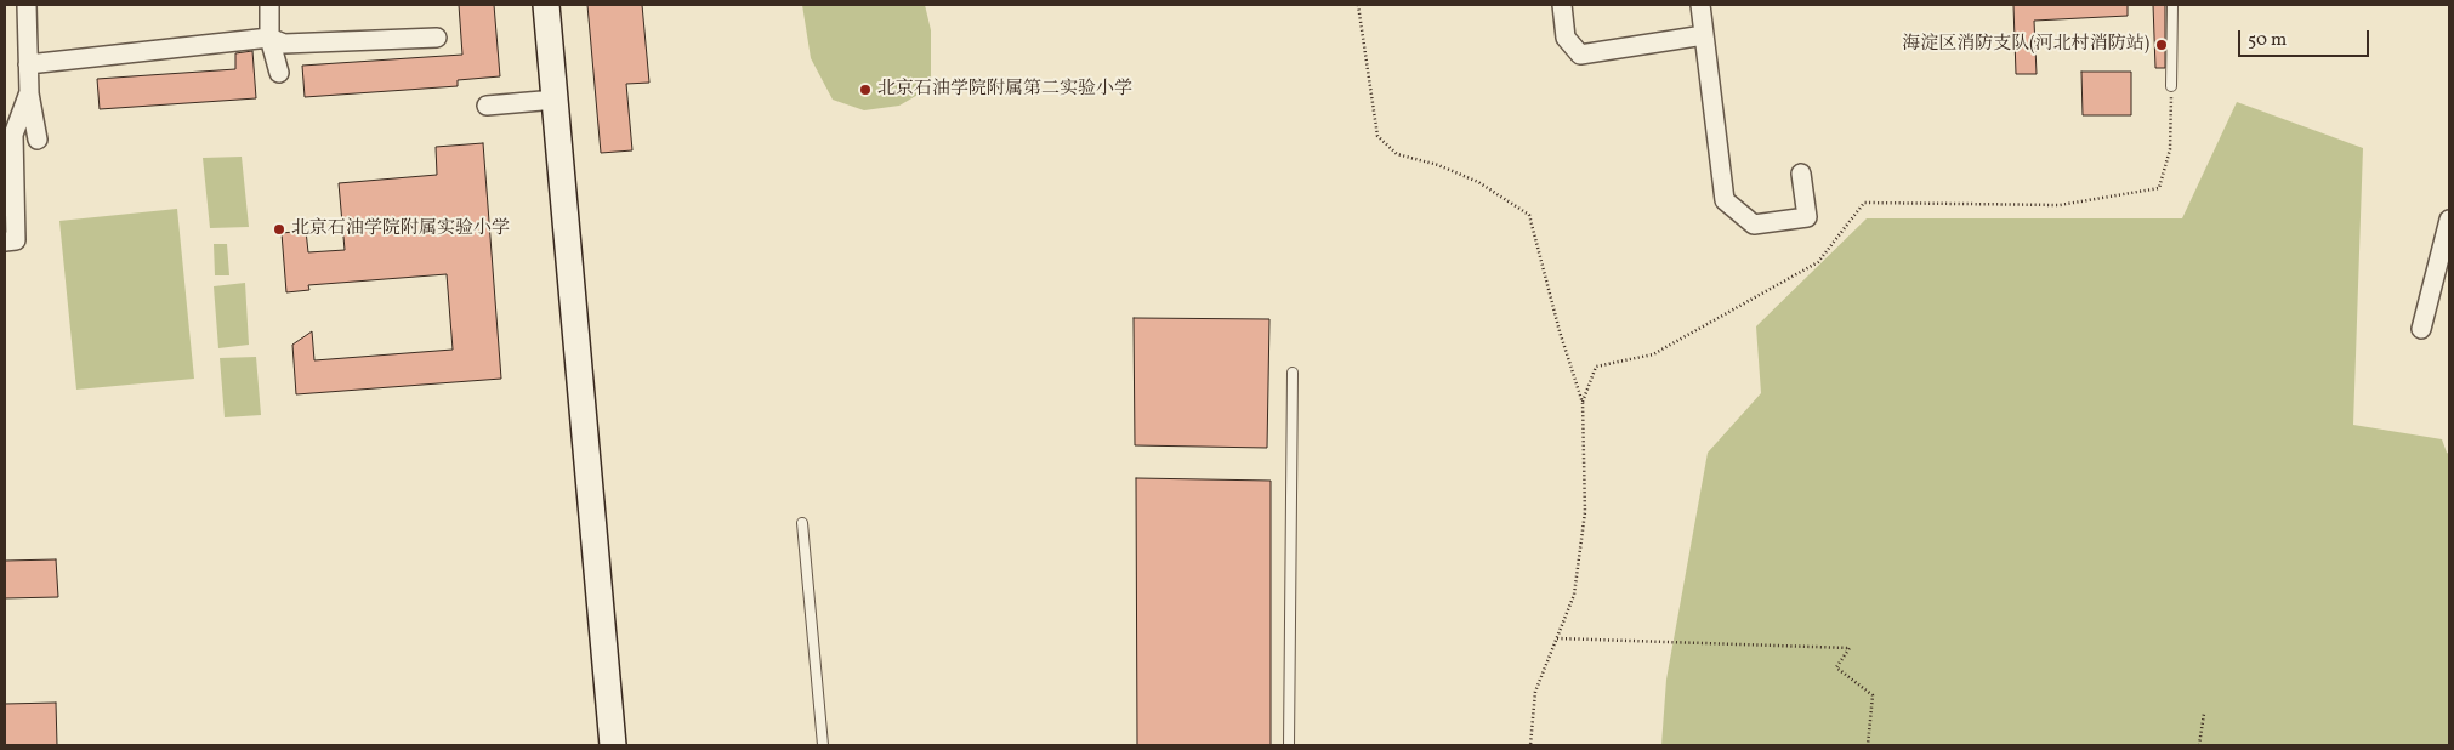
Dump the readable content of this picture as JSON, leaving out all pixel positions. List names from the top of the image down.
{
  "places": ["海淀区消防支队(河北村消防站)", "北京石油学院附属第二实验小学", "北京石油学院附属实验小学"],
  "scale_bar": "50 m"
}
